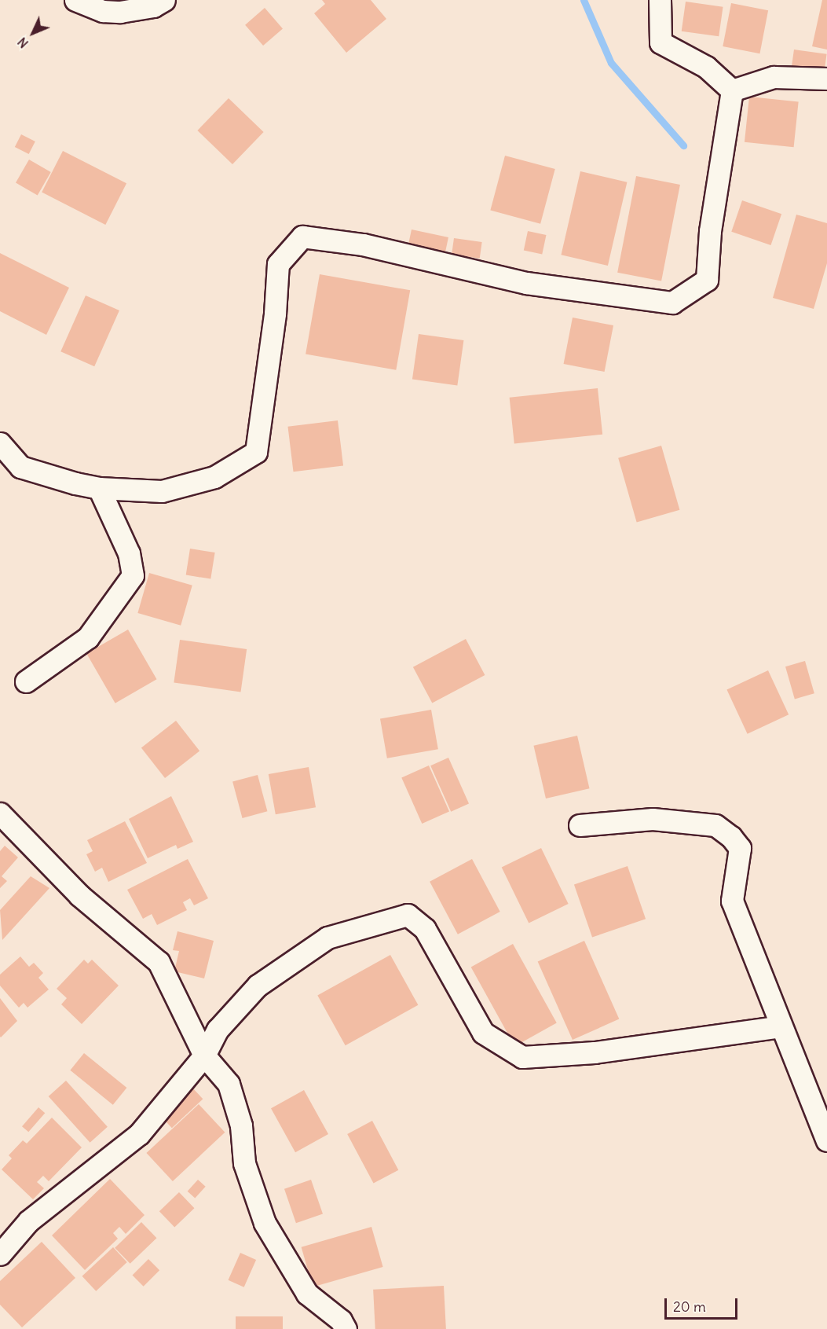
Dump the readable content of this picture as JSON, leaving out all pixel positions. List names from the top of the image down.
{
  "scale_bar": "20 m",
  "north": "bottom left"
}
